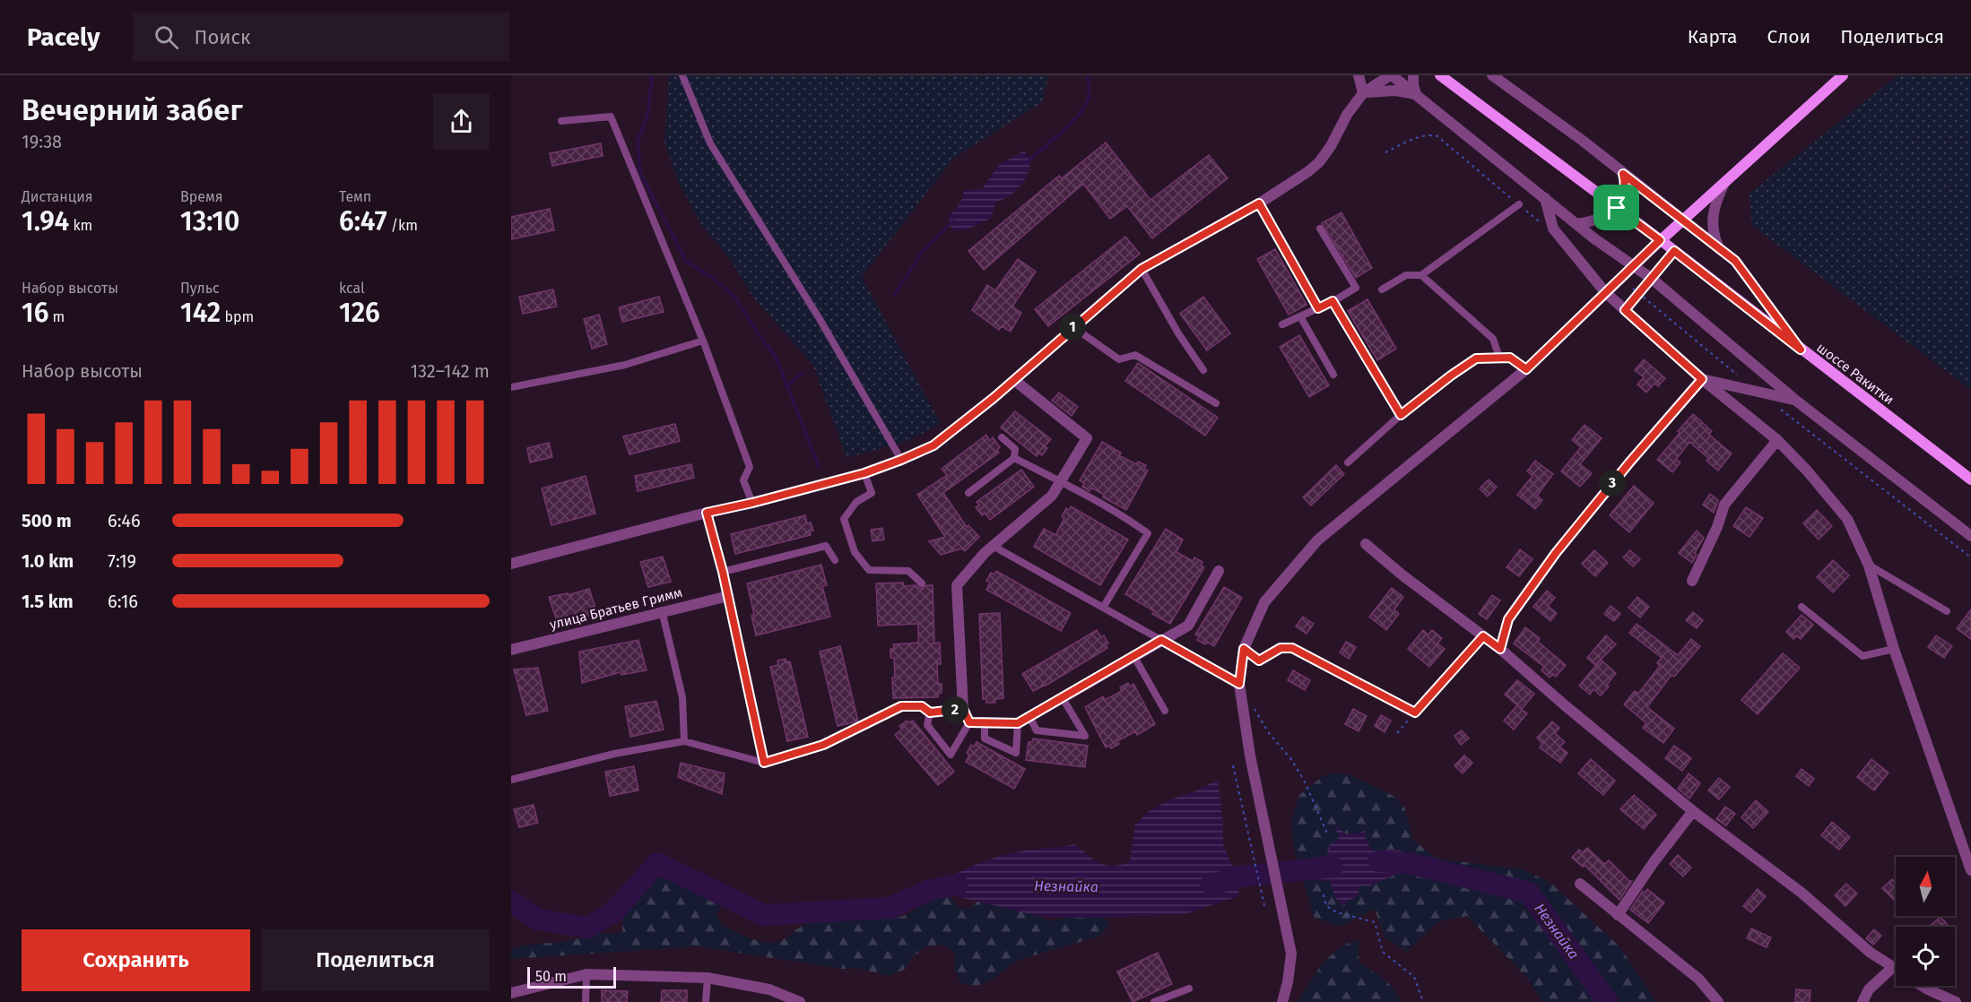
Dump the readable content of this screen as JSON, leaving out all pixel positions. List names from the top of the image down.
{
  "streets": {
    "main road": ["шоссе Ракитки"],
    "street": ["улица Братьев Гримм"]
  },
  "water": ["Незнайка"],
  "scale_bar": "50 m",
  "north": "top",
  "page": {
    "header": "Pacely",
    "search": "Поиск",
    "nav": ["Карта", "Слои", "Поделиться"],
    "heading": ["Вечерний забег", "19:38"],
    "stats": [
      ["Дистанция", "1.94 km"],
      ["Время", "13:10"],
      ["Темп", "6:47 /km"],
      ["Набор высоты", "16 m"],
      ["Пульс", "142 bpm"],
      ["kcal", "126"]
    ],
    "pins": ["1", "3", "2"],
    "chart": ["Набор высоты", "132–142 m"],
    "list": [
      {
        "name": "500 m",
        "note": "6:46"
      },
      {
        "name": "1.0 km",
        "note": "7:19"
      },
      {
        "name": "1.5 km",
        "note": "6:16"
      }
    ],
    "buttons": ["Сохранить", "Поделиться"],
    "scale": "50 m"
  }
}
